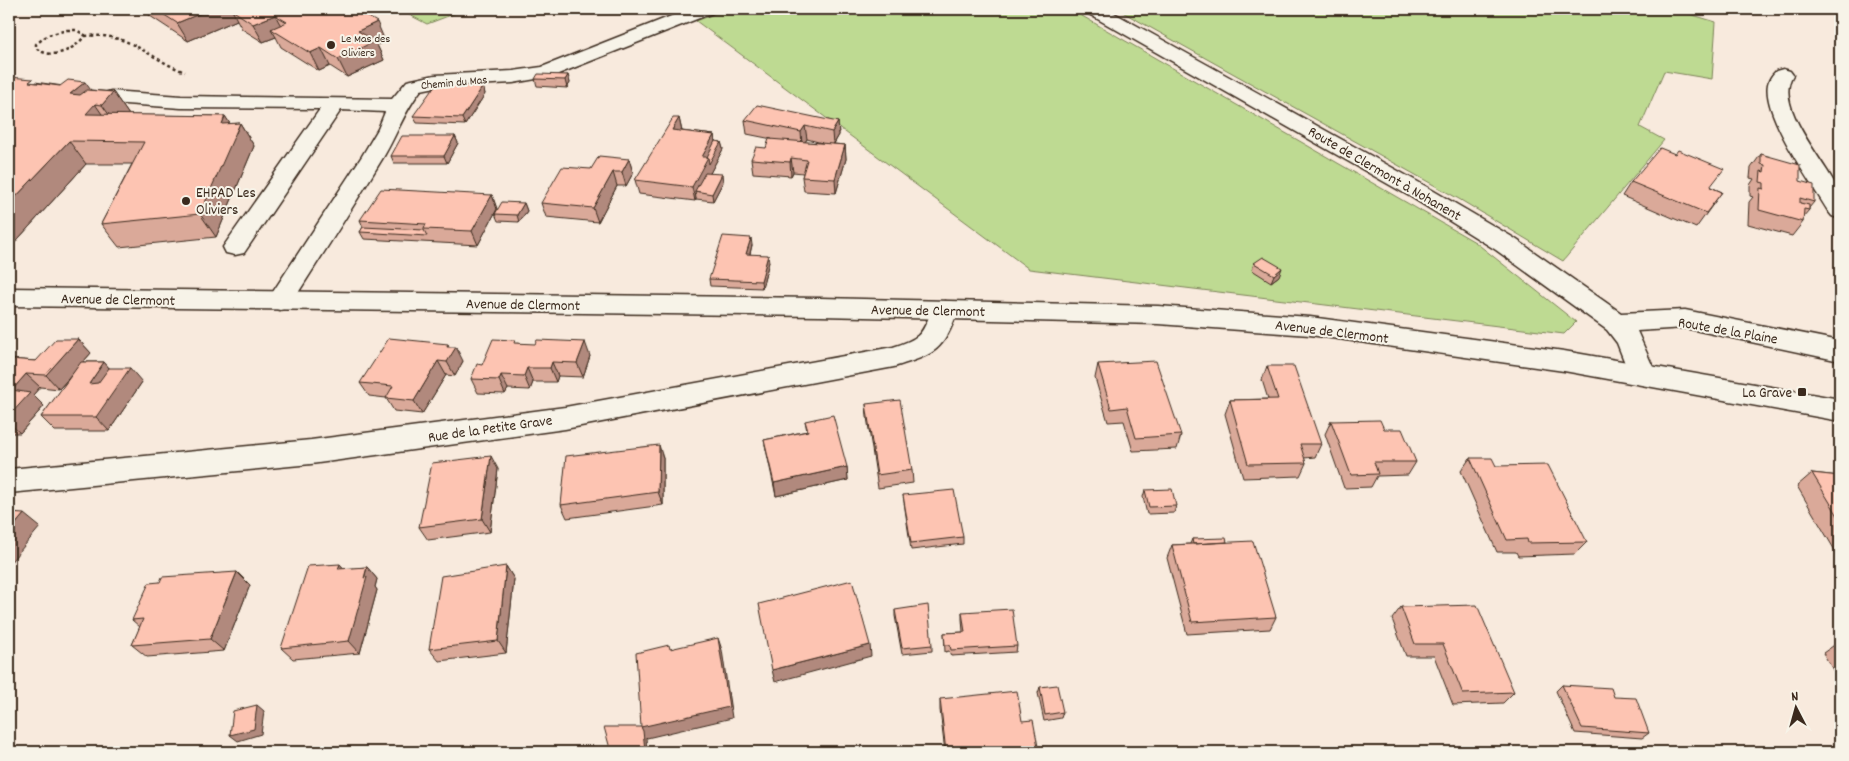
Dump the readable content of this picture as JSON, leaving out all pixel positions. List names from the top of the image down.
{
  "streets": {
    "street": [
      "Chemin du Mas",
      "Route de Clermont à Nohanent",
      "Avenue de Clermont",
      "Route de la Plaine",
      "Rue de la Petite Grave"
    ]
  },
  "crossings": [
    ["Chemin du Mas", "Avenue de Clermont"],
    ["Route de Clermont à Nohanent", "Avenue de Clermont"],
    ["Route de Clermont à Nohanent", "Route de la Plaine"],
    ["Avenue de Clermont", "Rue de la Petite Grave"]
  ],
  "places": {
    "other": ["Le Mas des Oliviers", "EHPAD Les Oliviers"],
    "transit": ["La Grave"]
  },
  "north": "top"
}
